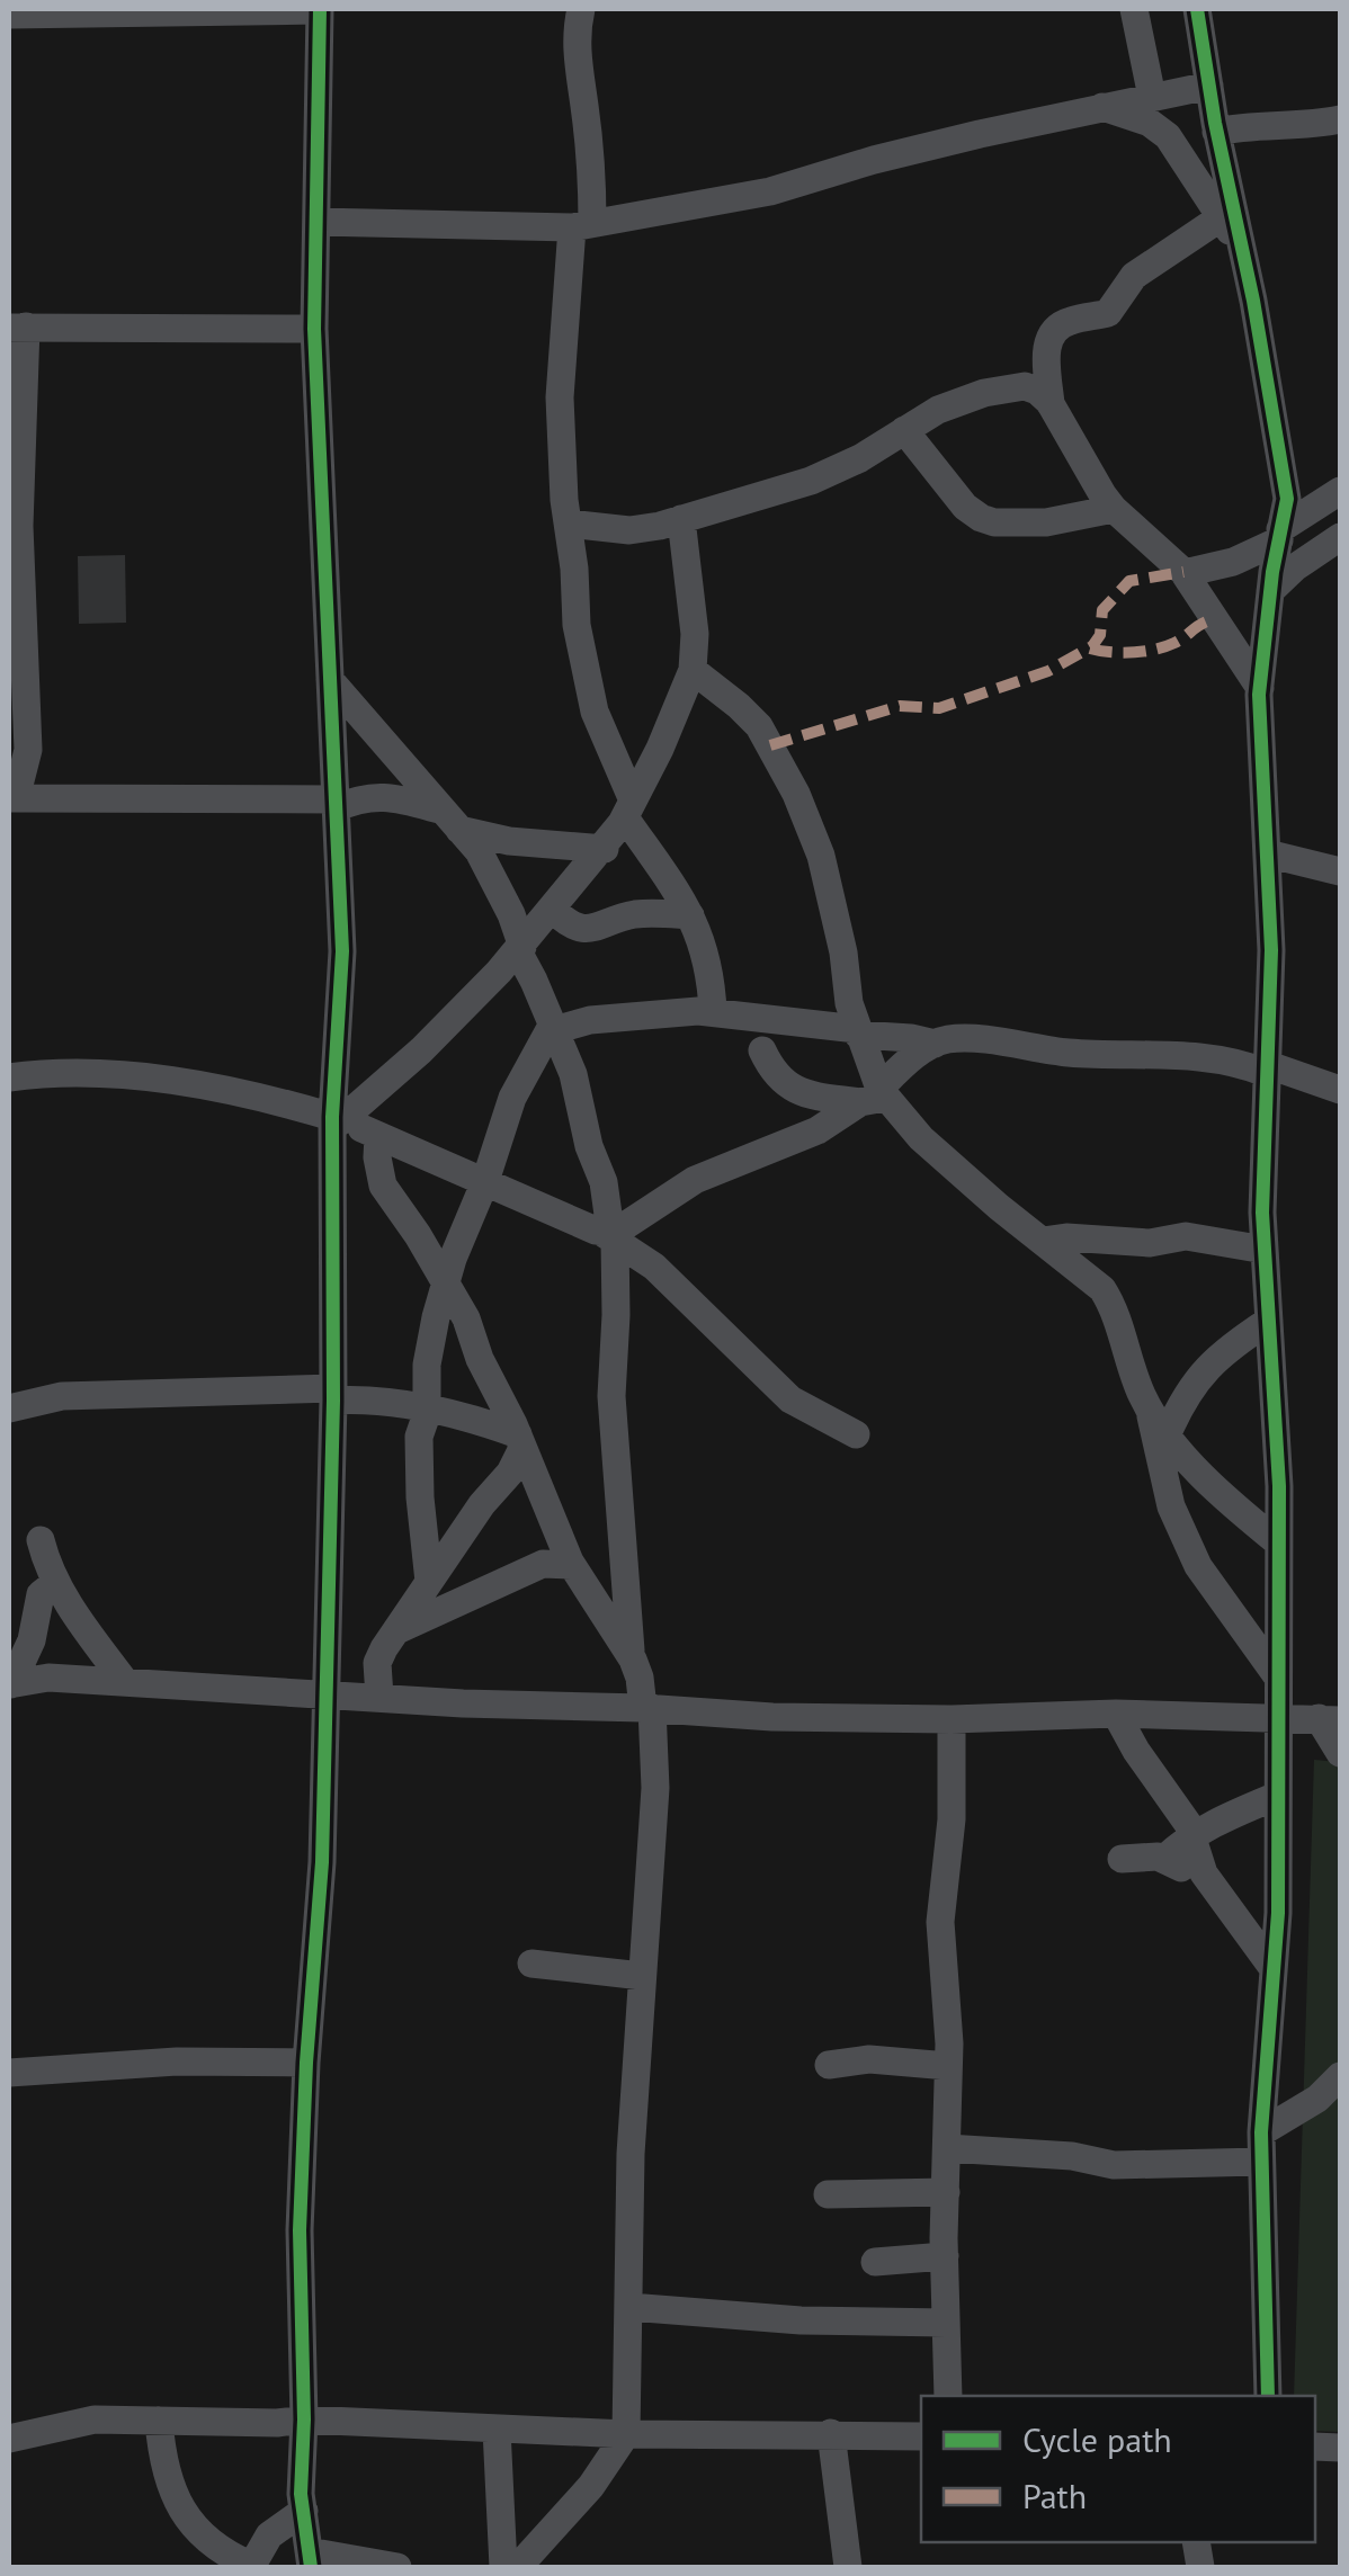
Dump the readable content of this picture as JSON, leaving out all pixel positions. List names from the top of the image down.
{
  "legend": ["Cycle path", "Path"]
}
